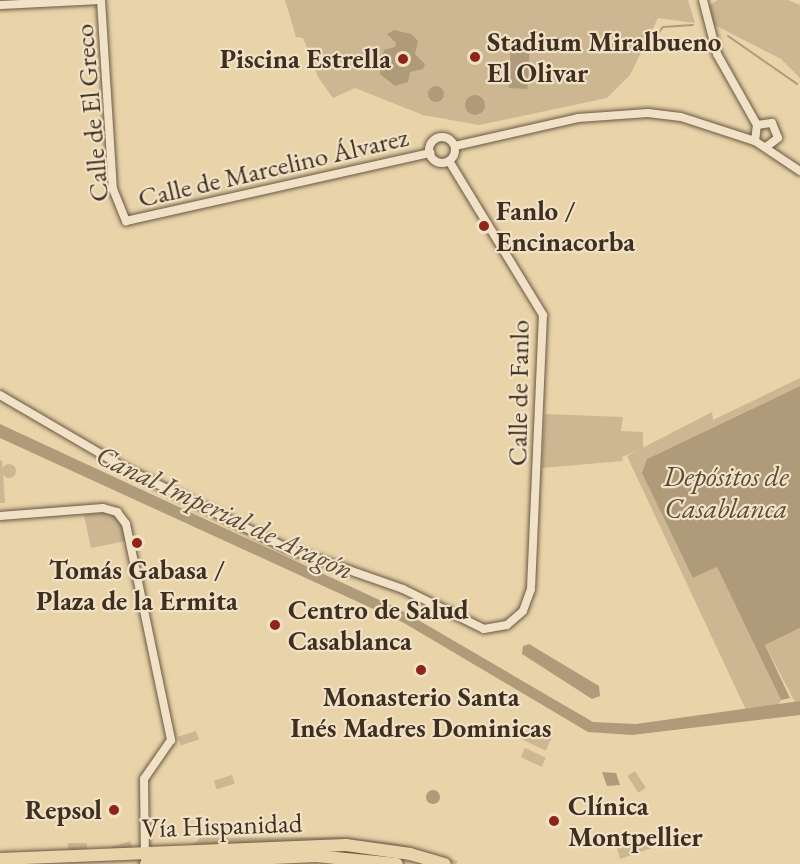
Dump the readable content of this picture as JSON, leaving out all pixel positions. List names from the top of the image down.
{
  "streets": {
    "highway": ["Vía Hispanidad"],
    "street": ["Calle de El Greco", "Calle de Marcelino Álvarez", "Calle de Fanlo"]
  },
  "crossings": [
    ["Calle de El Greco", "Calle de Marcelino Álvarez"],
    ["Calle de Marcelino Álvarez", "Calle de Fanlo"]
  ],
  "water": ["Depósitos de Casablanca", "Canal Imperial de Aragón"],
  "places": [
    "Stadium Miralbueno El Olivar",
    "Piscina Estrella",
    "Fanlo / Encinacorba",
    "Tomás Gabasa / Plaza de la Ermita",
    "Centro de Salud Casablanca",
    "Monasterio Santa Inés Madres Dominicas",
    "Repsol",
    "Clínica Montpellier"
  ]
}
